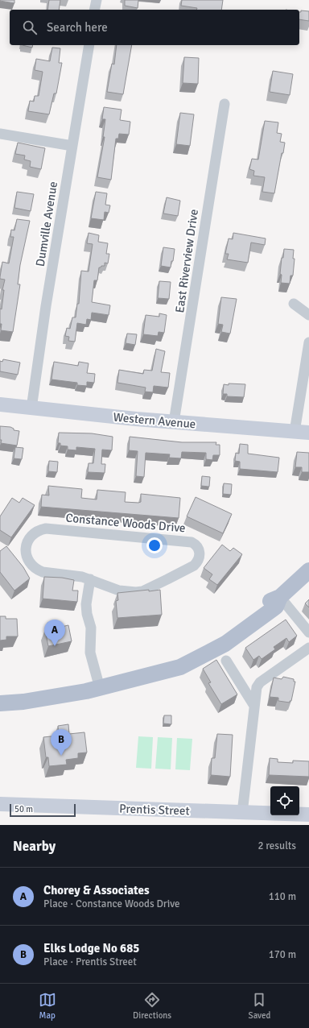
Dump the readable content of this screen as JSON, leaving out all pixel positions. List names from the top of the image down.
{
  "streets": {
    "street": [
      "Dumville Avenue",
      "East Riverview Drive",
      "Western Avenue",
      "Constance Woods Drive",
      "Prentis Street"
    ]
  },
  "crossings": [
    ["Dumville Avenue", "Western Avenue"],
    ["East Riverview Drive", "Western Avenue"]
  ],
  "scale_bar": "50 m",
  "page": {
    "search": "Search here",
    "pins": ["A", "B"],
    "scale": "50 m",
    "heading": ["Nearby", "2 results"],
    "list": [
      {
        "mark": "A",
        "name": "Chorey & Associates",
        "note": "Place · Constance Woods Drive",
        "value": "110 m"
      },
      {
        "mark": "B",
        "name": "Elks Lodge No 685",
        "note": "Place · Prentis Street",
        "value": "170 m"
      }
    ],
    "nav": ["Map", "Directions", "Saved"]
  }
}
